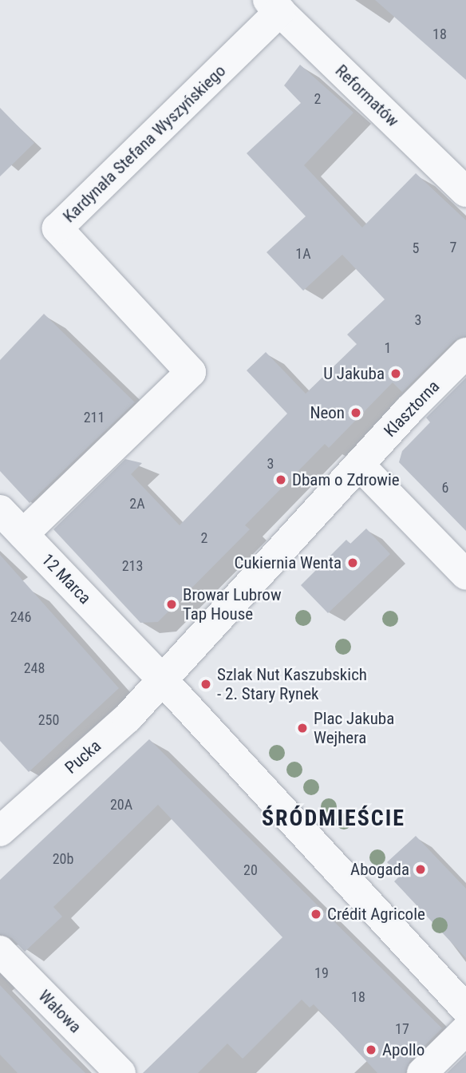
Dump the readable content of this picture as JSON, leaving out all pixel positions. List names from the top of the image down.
{
  "streets": {
    "street": [
      "Reformatów",
      "Kardynała Stefana Wyszyńskiego",
      "Klasztorna",
      "12 Marca",
      "Pucka",
      "Wałowa"
    ]
  },
  "crossings": [
    ["Reformatów", "Kardynała Stefana Wyszyńskiego"],
    ["Kardynała Stefana Wyszyńskiego", "12 Marca"],
    ["12 Marca", "Pucka"]
  ],
  "districts": ["ŚRÓDMIEŚCIE"],
  "places": [
    "U Jakuba",
    "Neon",
    "Dbam o Zdrowie",
    "Cukiernia Wenta",
    "Browar Lubrow Tap House",
    "Szlak Nut Kaszubskich - 2. Stary Rynek",
    "Plac Jakuba Wejhera",
    "Abogada",
    "Crédit Agricole",
    "Apollo"
  ],
  "house_numbers": [
    "18",
    "2",
    "7",
    "5",
    "1A",
    "3",
    "1",
    "211",
    "3",
    "6",
    "2A",
    "2",
    "213",
    "246",
    "248",
    "250",
    "20A",
    "20b",
    "20",
    "19",
    "18",
    "17"
  ]
}
